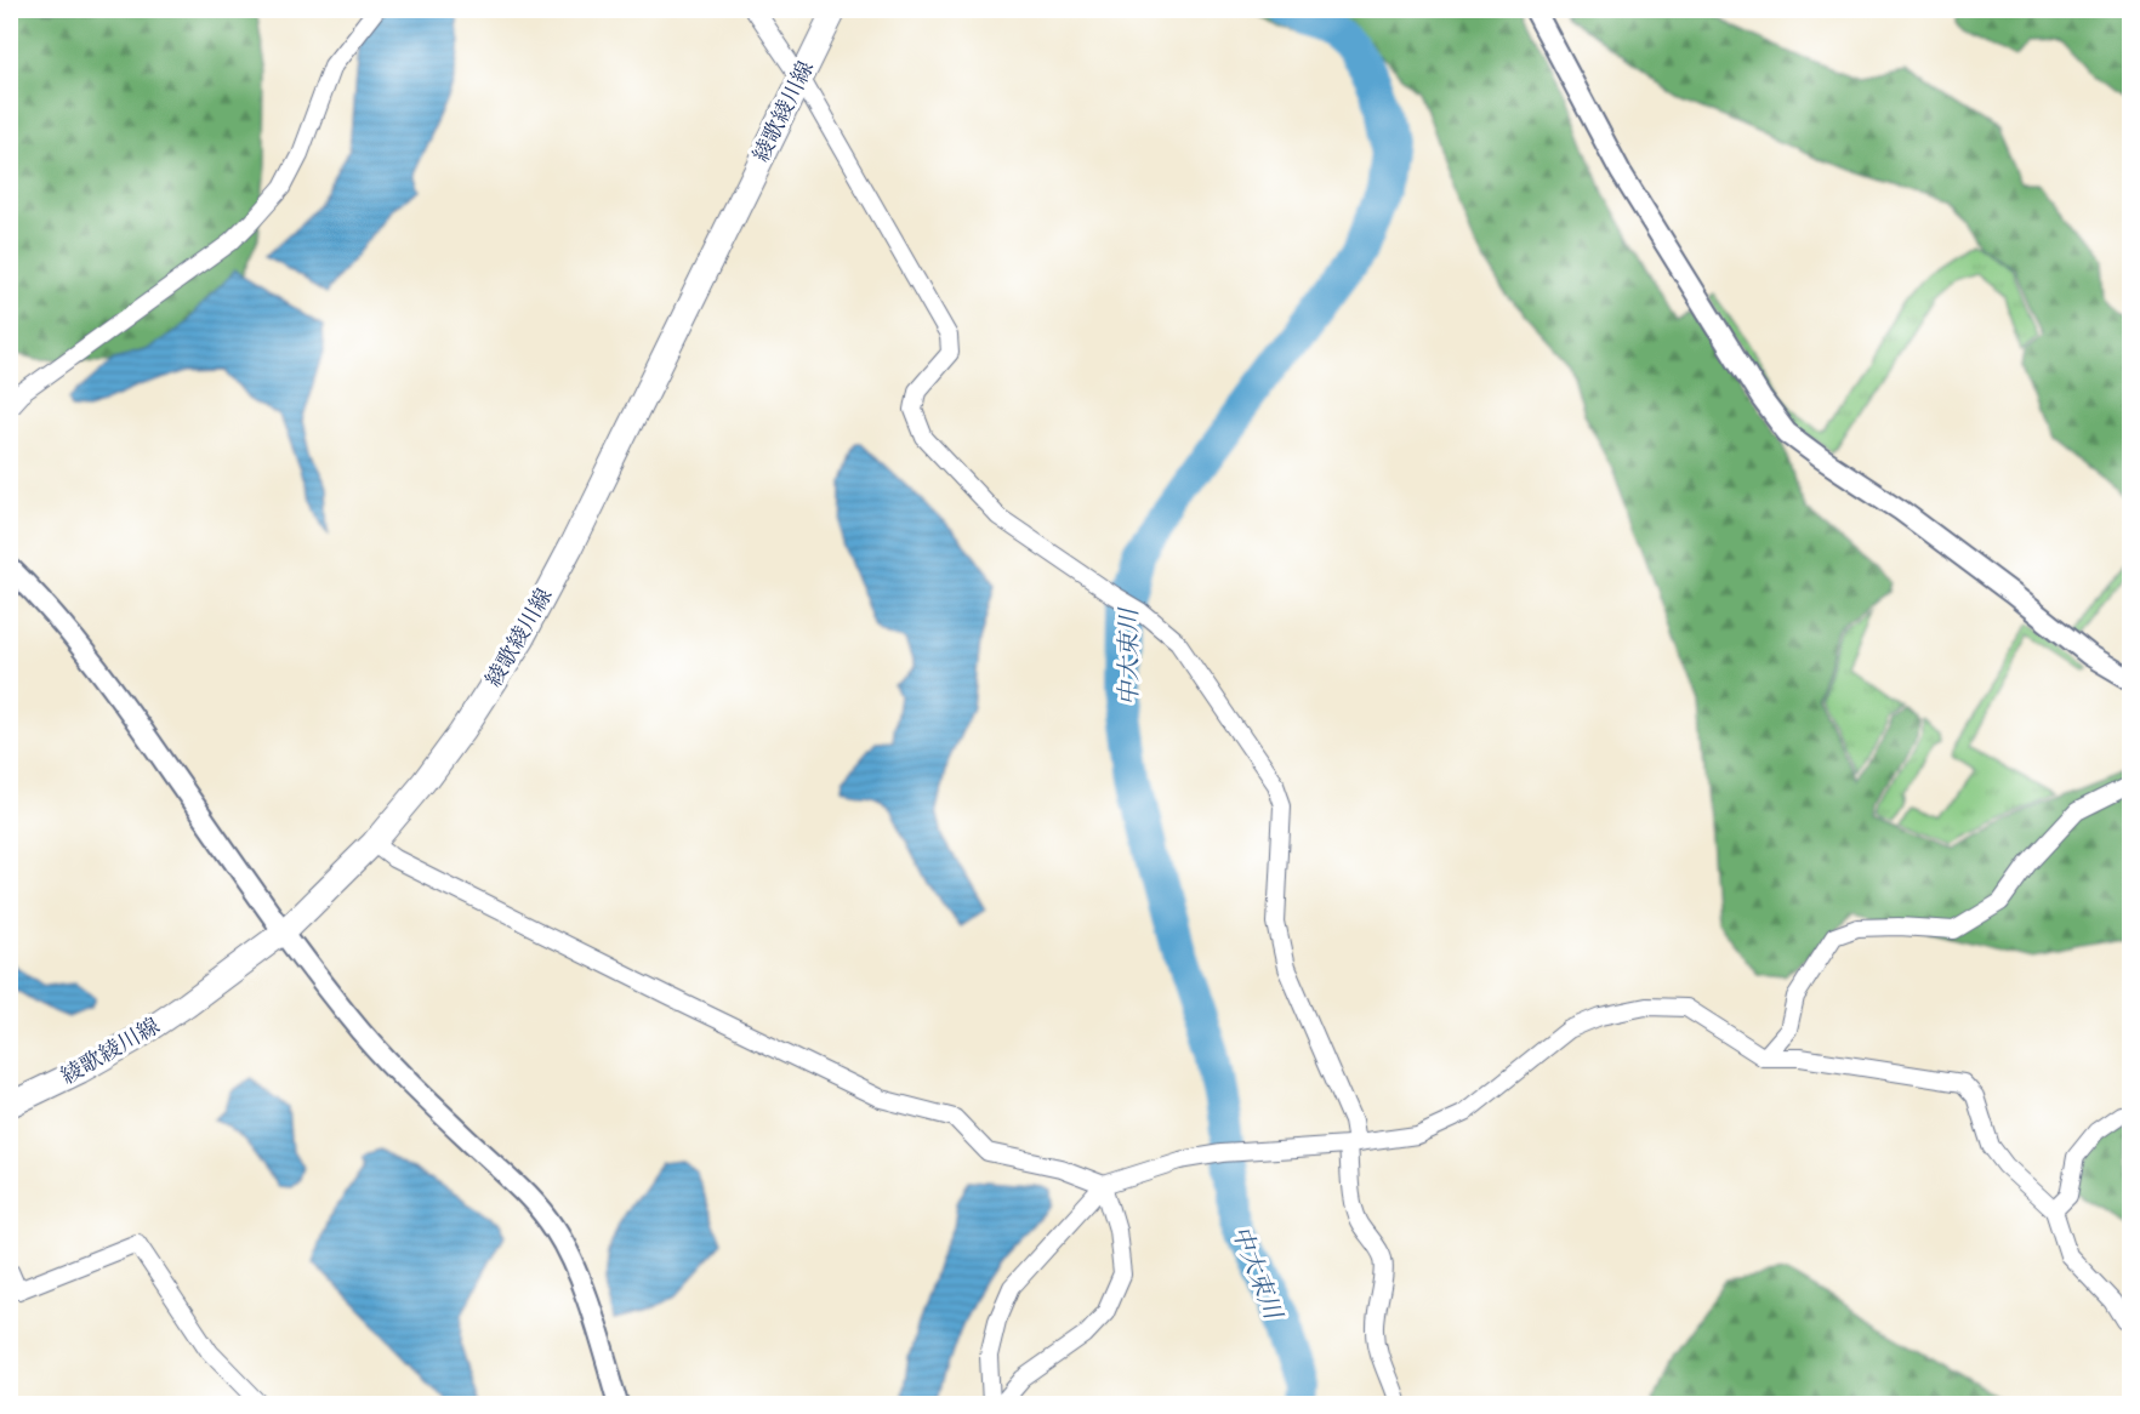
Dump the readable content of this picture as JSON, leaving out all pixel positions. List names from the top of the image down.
{
  "streets": {
    "main road": ["綾歌綾川線"]
  },
  "water": ["中大束川"]
}
